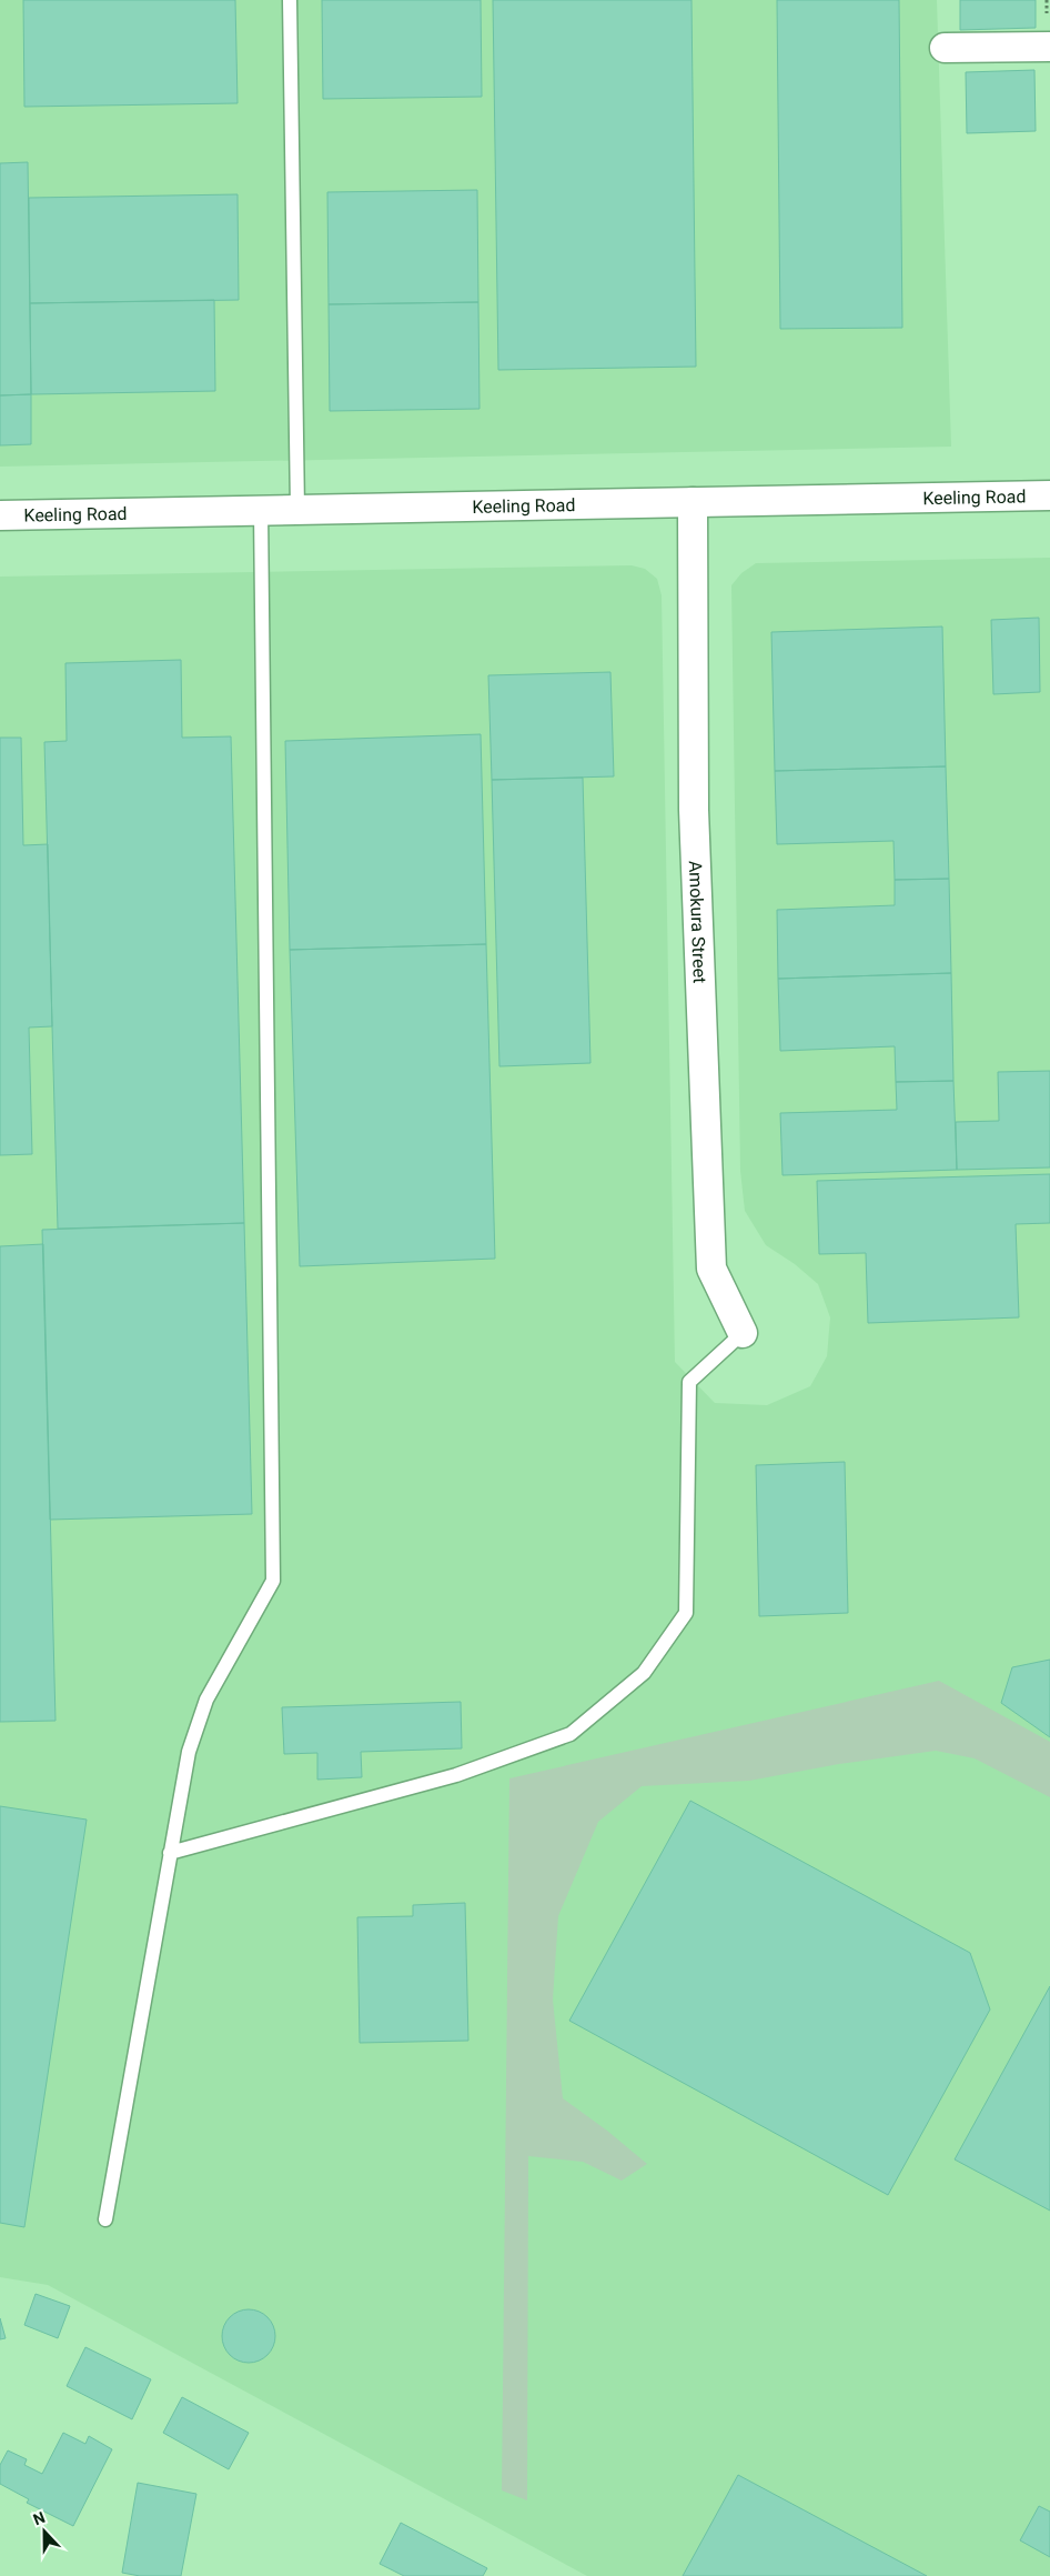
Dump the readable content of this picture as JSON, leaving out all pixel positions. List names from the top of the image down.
{
  "streets": {
    "street": ["Keeling Road", "Amokura Street"]
  },
  "crossings": [
    ["Keeling Road", "Amokura Street"]
  ],
  "north": "top"
}
